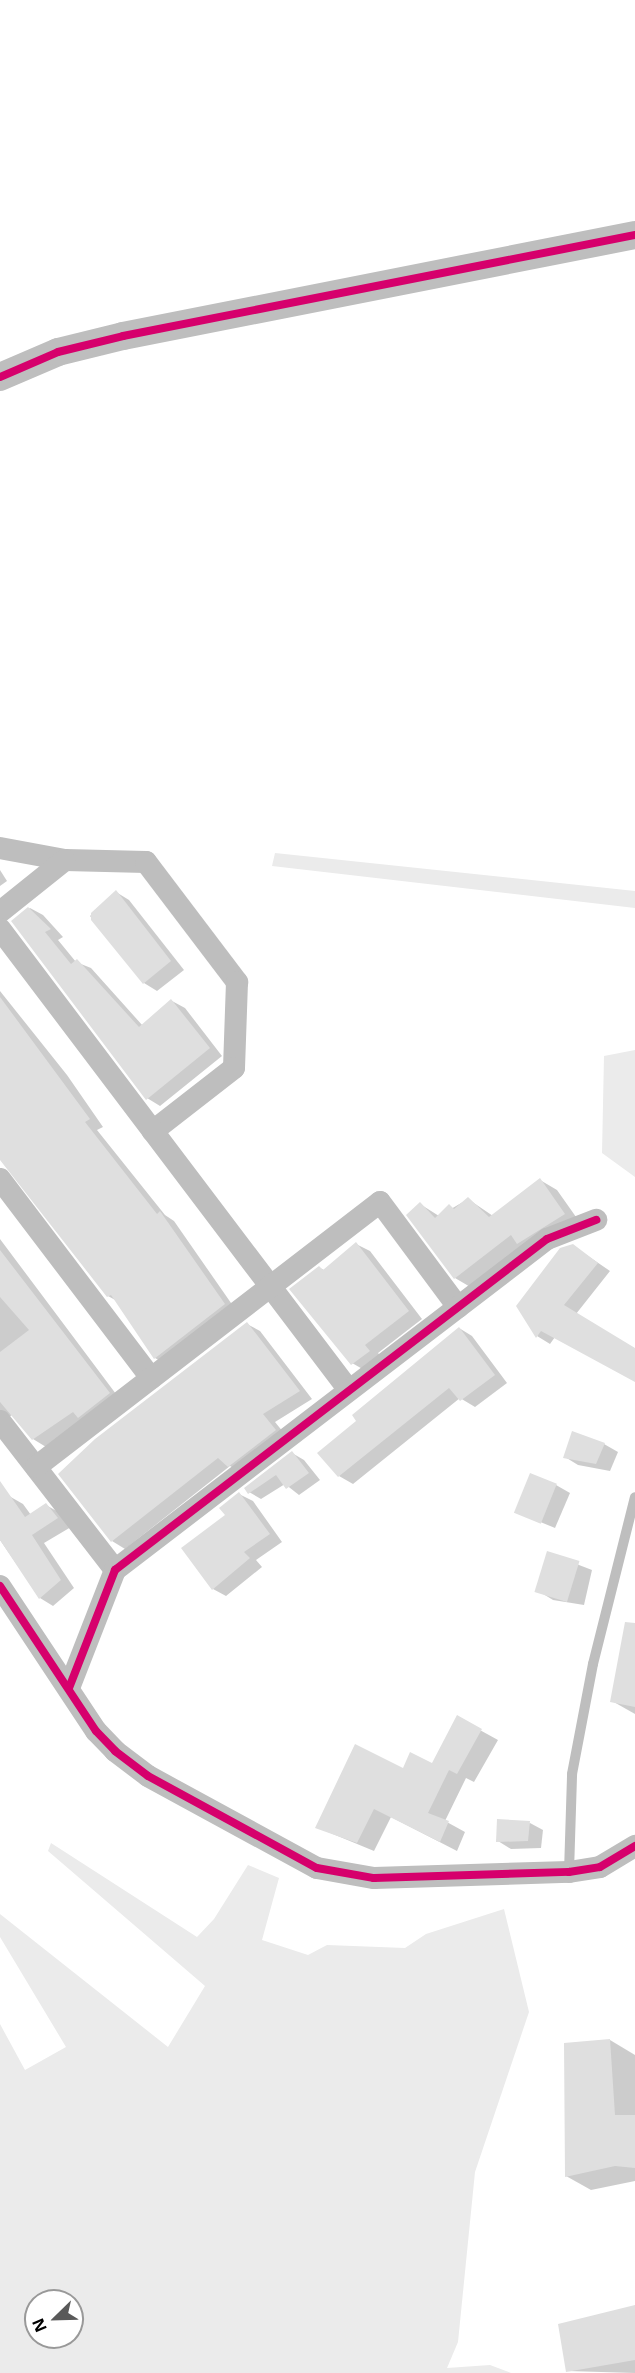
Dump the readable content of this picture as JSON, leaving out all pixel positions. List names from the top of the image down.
{
  "north": "bottom left"
}
